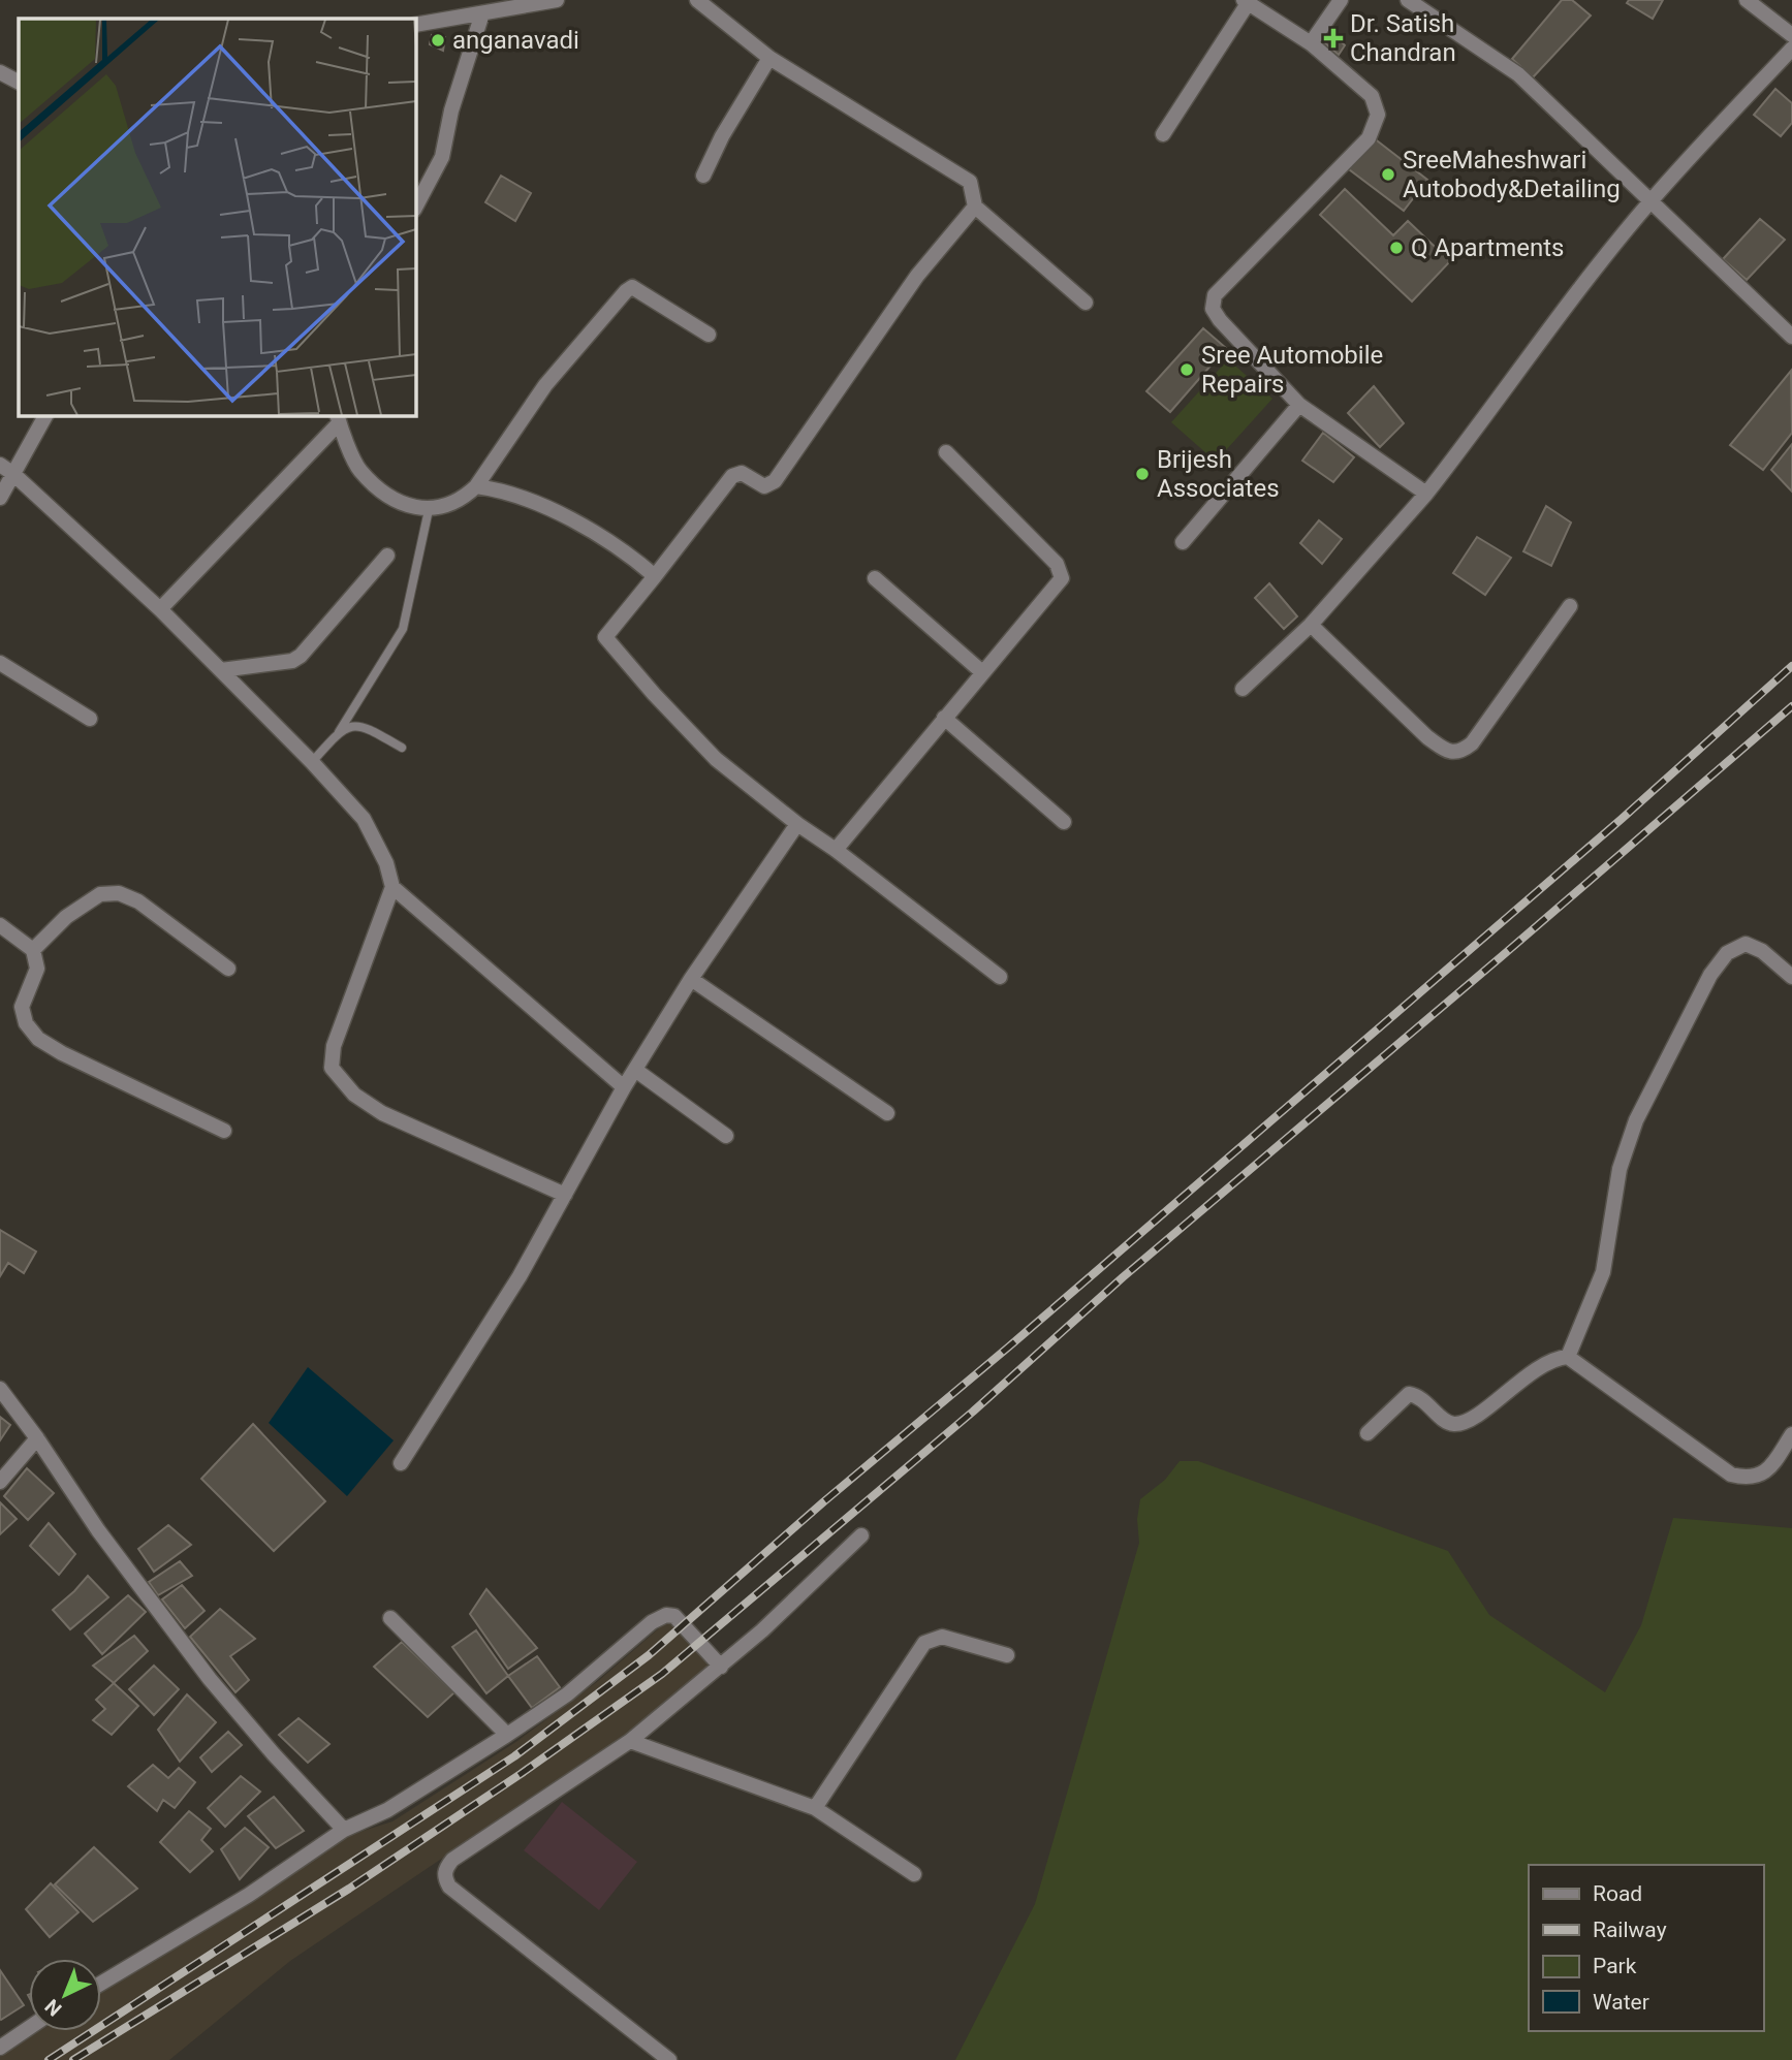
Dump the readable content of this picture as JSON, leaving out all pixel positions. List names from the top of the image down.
{
  "places": {
    "health": ["Dr. Satish Chandran"],
    "other": [
      "anganavadi",
      "SreeMaheshwari Autobody&Detailing",
      "Q Apartments",
      "Sree Automobile Repairs",
      "Brijesh Associates"
    ]
  },
  "legend": [
    "Road",
    "Railway",
    "Park",
    "Water"
  ],
  "north": "bottom left"
}
